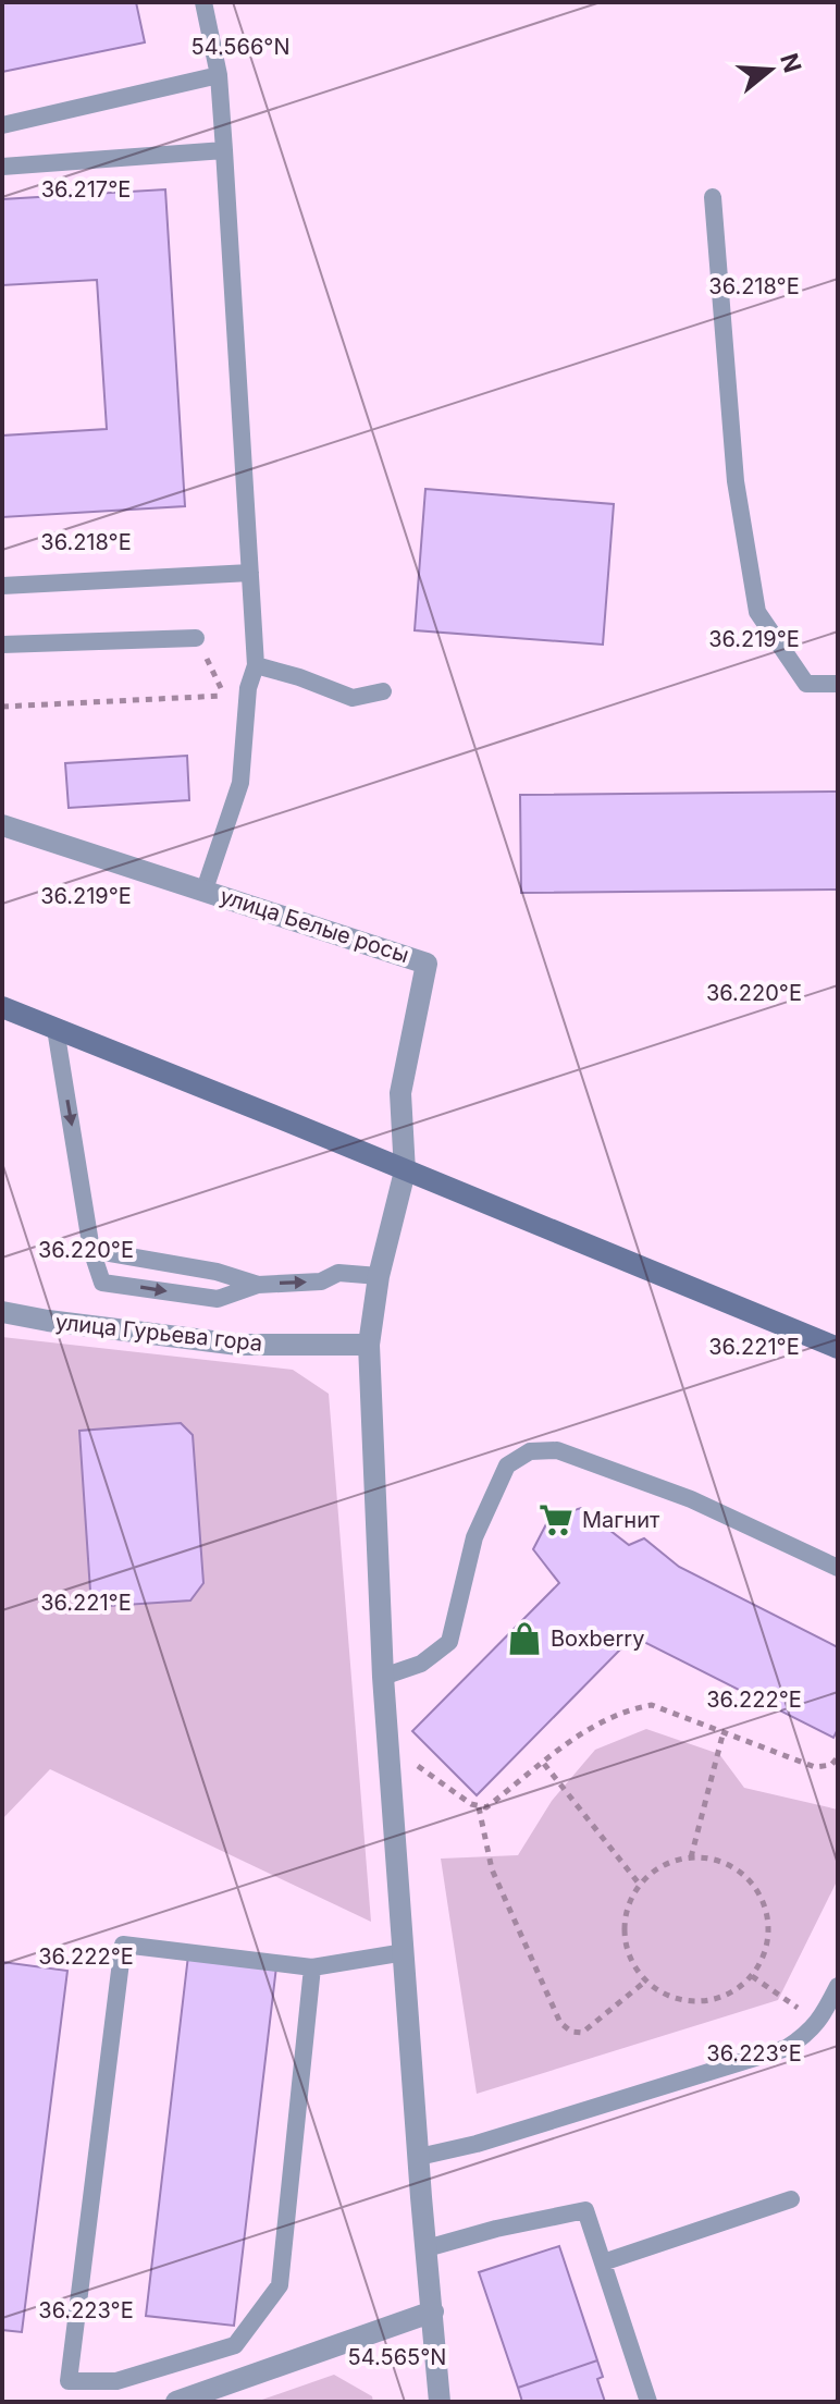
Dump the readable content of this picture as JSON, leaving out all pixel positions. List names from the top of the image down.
{
  "streets": {
    "street": ["улица Белые росы", "улица Гурьева гора"]
  },
  "places": {
    "supermarket": ["Магнит"],
    "shop": ["Boxberry"]
  },
  "north": "right",
  "coordinates": [
    "54.566°N",
    "36.217°E",
    "36.218°E",
    "36.219°E",
    "36.220°E",
    "36.221°E",
    "36.222°E",
    "36.223°E",
    "54.565°N"
  ]
}
